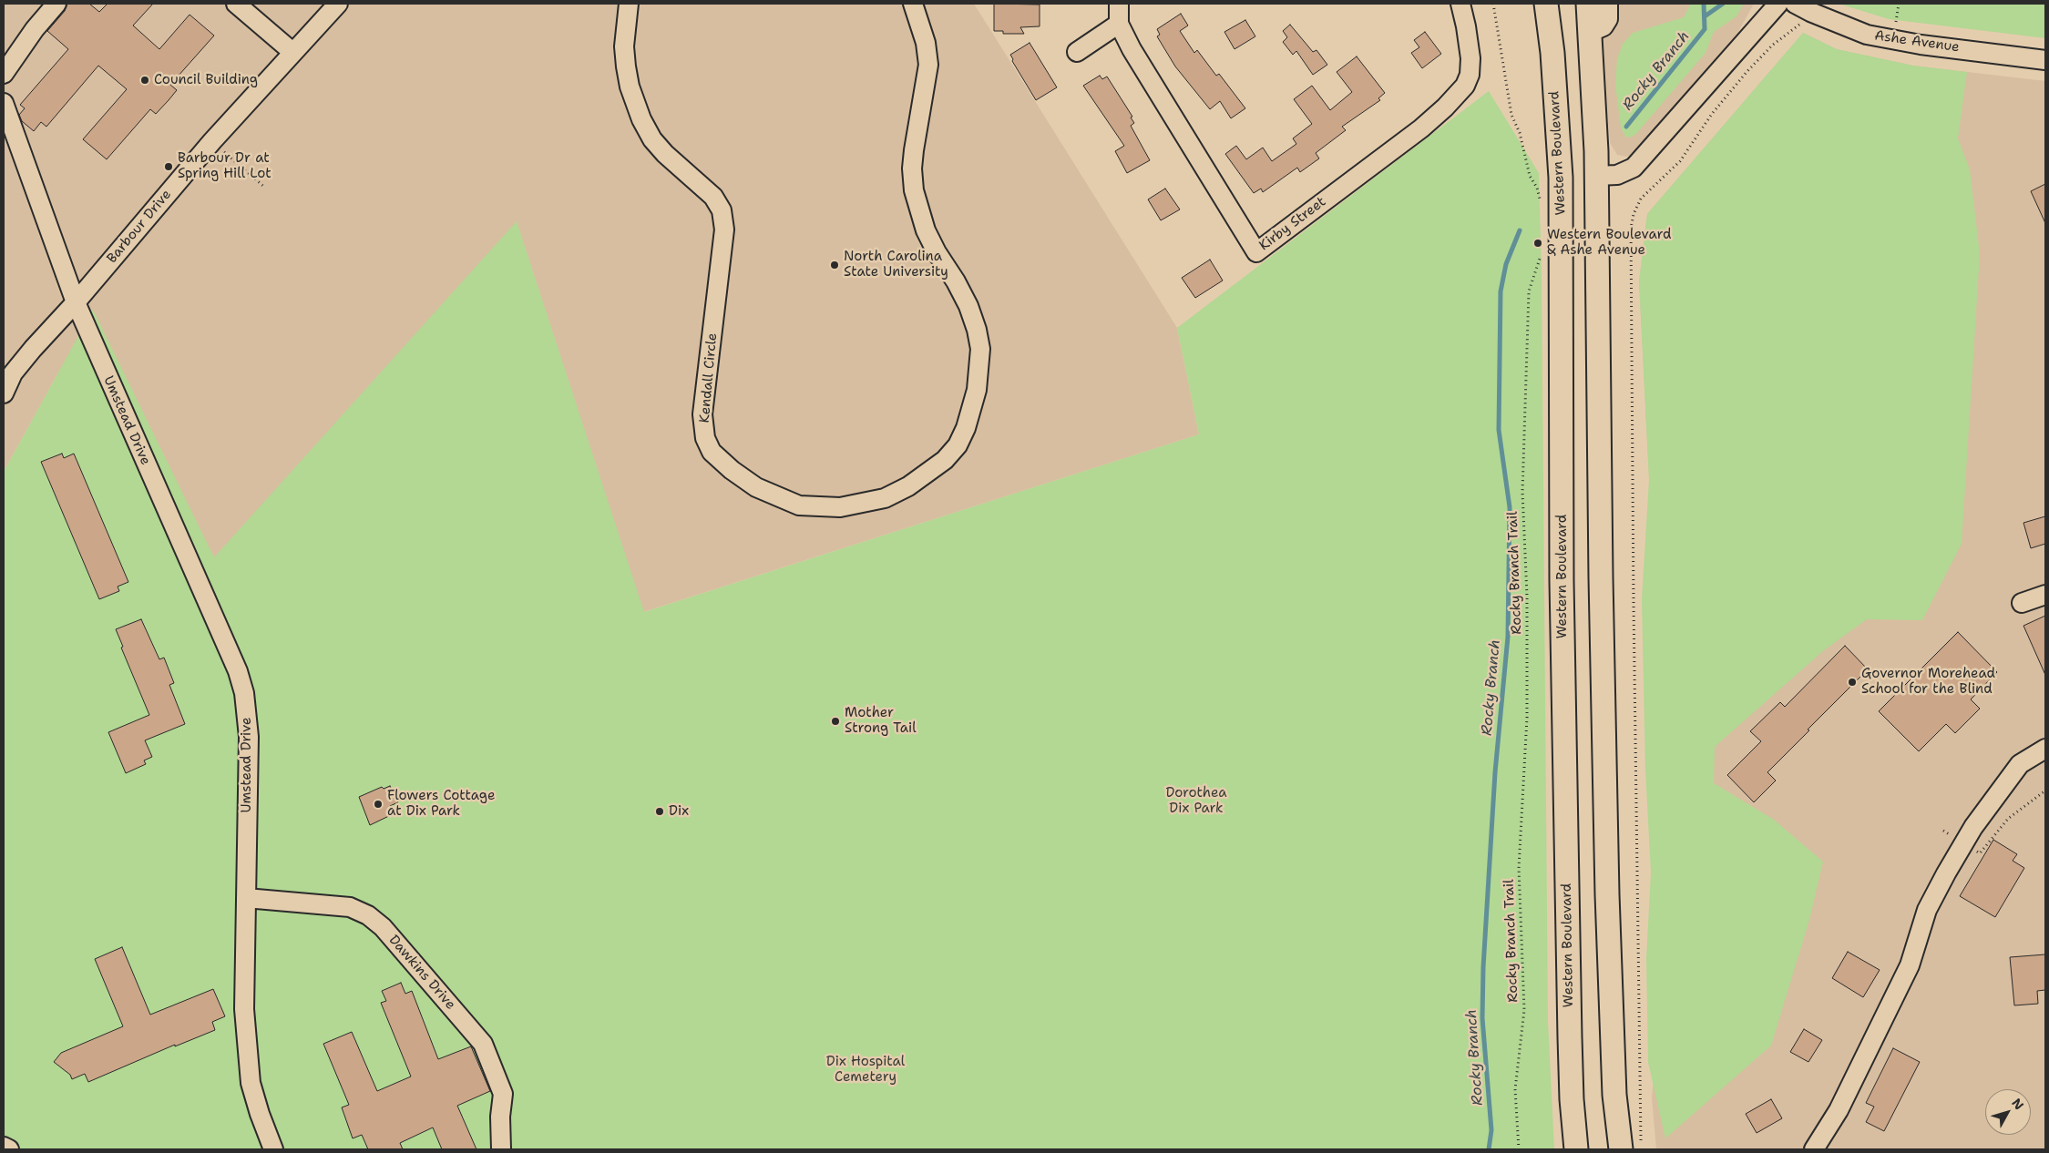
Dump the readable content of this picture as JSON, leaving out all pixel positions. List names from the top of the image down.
{
  "streets": {
    "main road": ["Western Boulevard"],
    "street": [
      "Ashe Avenue",
      "Kirby Street",
      "Barbour Drive",
      "Kendall Circle",
      "Umstead Drive",
      "Dawkins Drive"
    ],
    "path": ["Rocky Branch Trail"]
  },
  "crossings": [
    ["Barbour Drive", "Umstead Drive"],
    ["Umstead Drive", "Dawkins Drive"]
  ],
  "water": ["Rocky Branch"],
  "parks": ["Dorothea Dix Park", "Dix Hospital Cemetery"],
  "places": [
    "Council Building",
    "Barbour Dr at Spring Hill Lot",
    "Western Boulevard & Ashe Avenue",
    "North Carolina State University",
    "Governor Morehead School for the Blind",
    "Mother Strong Tail",
    "Flowers Cottage at Dix Park",
    "Dix"
  ],
  "north": "top right"
}
